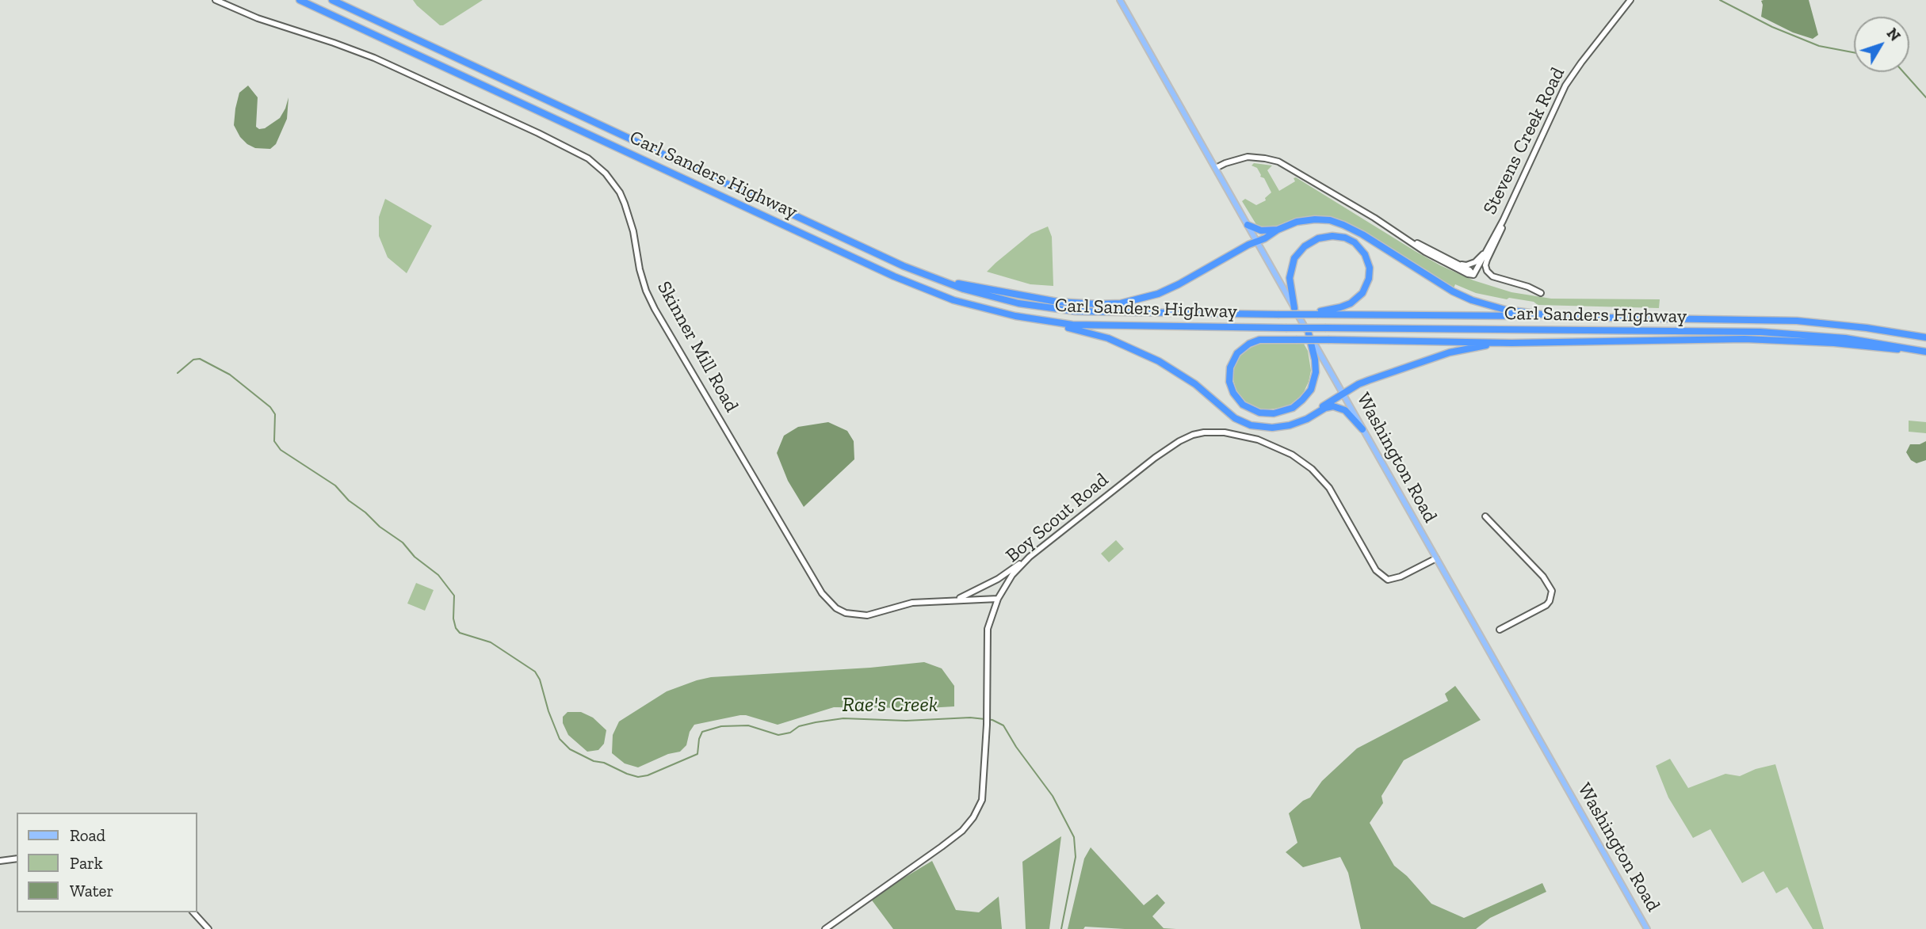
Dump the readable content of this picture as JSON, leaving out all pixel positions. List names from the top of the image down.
{
  "streets": {
    "highway": ["Carl Sanders Highway"],
    "main road": ["Washington Road"],
    "street": ["Stevens Creek Road", "Skinner Mill Road", "Boy Scout Road"]
  },
  "crossings": [
    ["Skinner Mill Road", "Boy Scout Road"],
    ["Washington Road", "Boy Scout Road"]
  ],
  "water": ["Rae's Creek"],
  "legend": ["Road", "Park", "Water"],
  "north": "top right"
}
